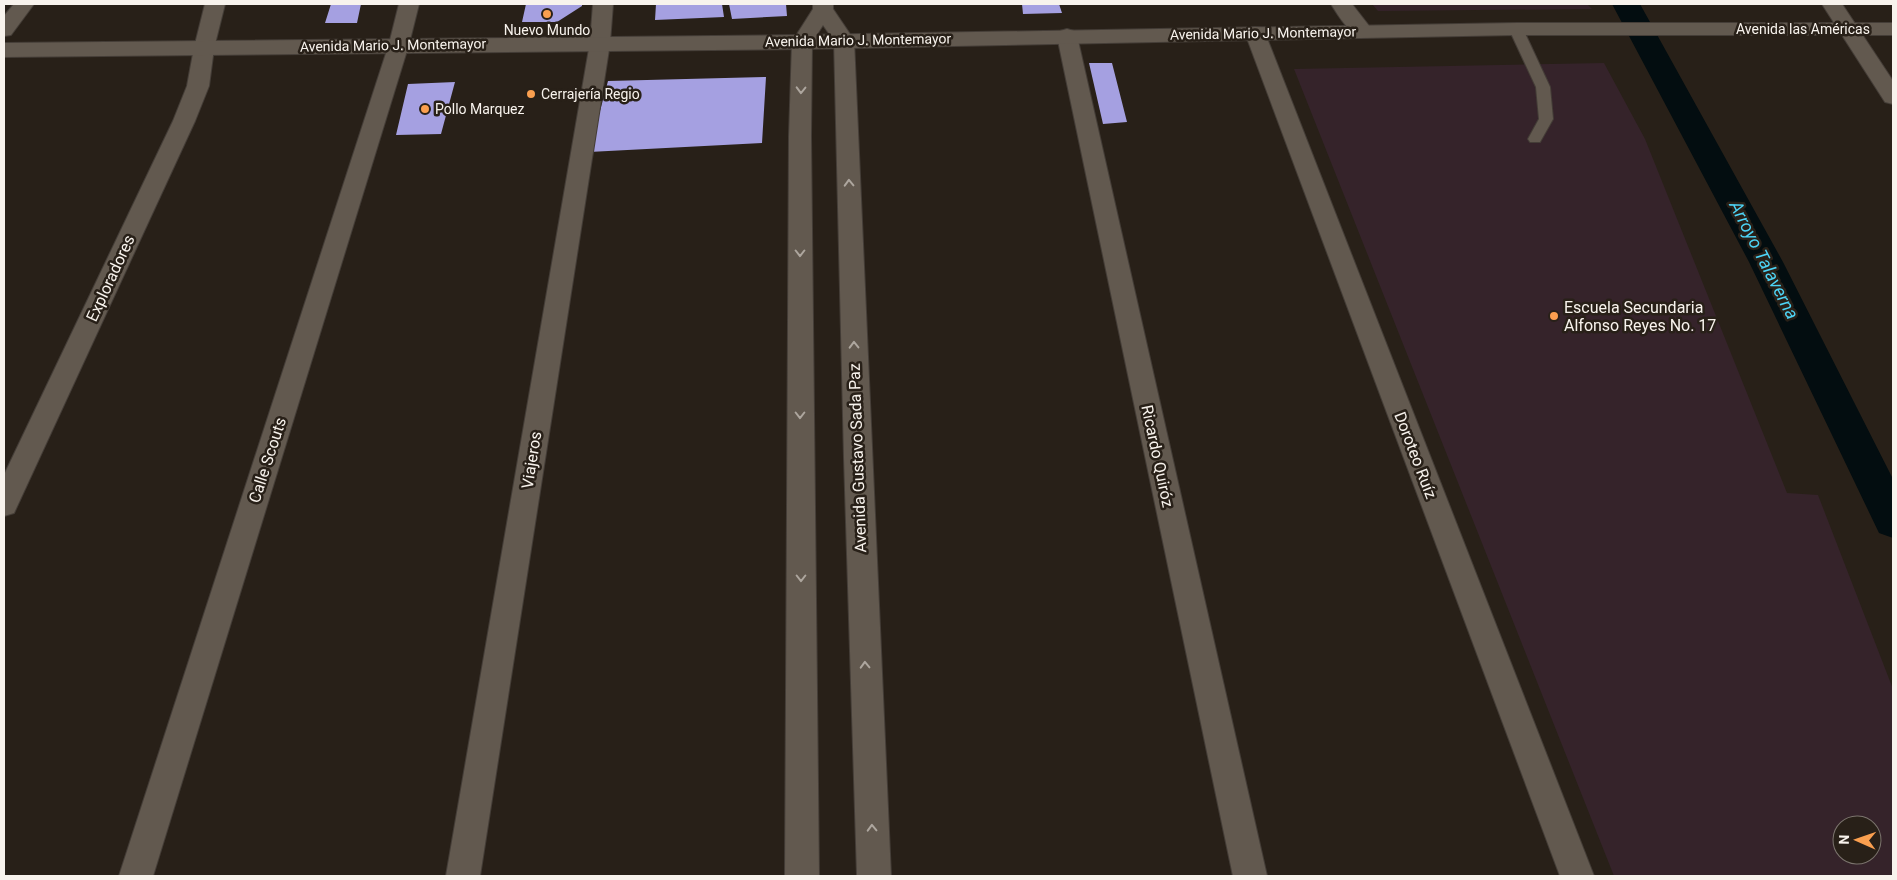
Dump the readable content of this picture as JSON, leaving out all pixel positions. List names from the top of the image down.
{
  "streets": {
    "street": [
      "Avenida las Américas",
      "Avenida Mario J. Montemayor",
      "Exploradores",
      "Doroteo Ruíz",
      "Ricardo Quiróz",
      "Avenida Gustavo Sada Paz",
      "Calle Scouts",
      "Viajeros"
    ]
  },
  "crossings": [
    ["Avenida las Américas", "Avenida Mario J. Montemayor"],
    ["Avenida Mario J. Montemayor", "Exploradores"],
    ["Avenida Mario J. Montemayor", "Doroteo Ruíz"],
    ["Avenida Mario J. Montemayor", "Ricardo Quiróz"],
    ["Avenida Mario J. Montemayor", "Avenida Gustavo Sada Paz"],
    ["Avenida Mario J. Montemayor", "Calle Scouts"],
    ["Avenida Mario J. Montemayor", "Viajeros"]
  ],
  "water": ["Arroyo Talaverna"],
  "places": [
    "Nuevo Mundo",
    "Cerrajería Regio",
    "Pollo Marquez",
    "Escuela Secundaria Alfonso Reyes No. 17"
  ],
  "north": "left"
}
